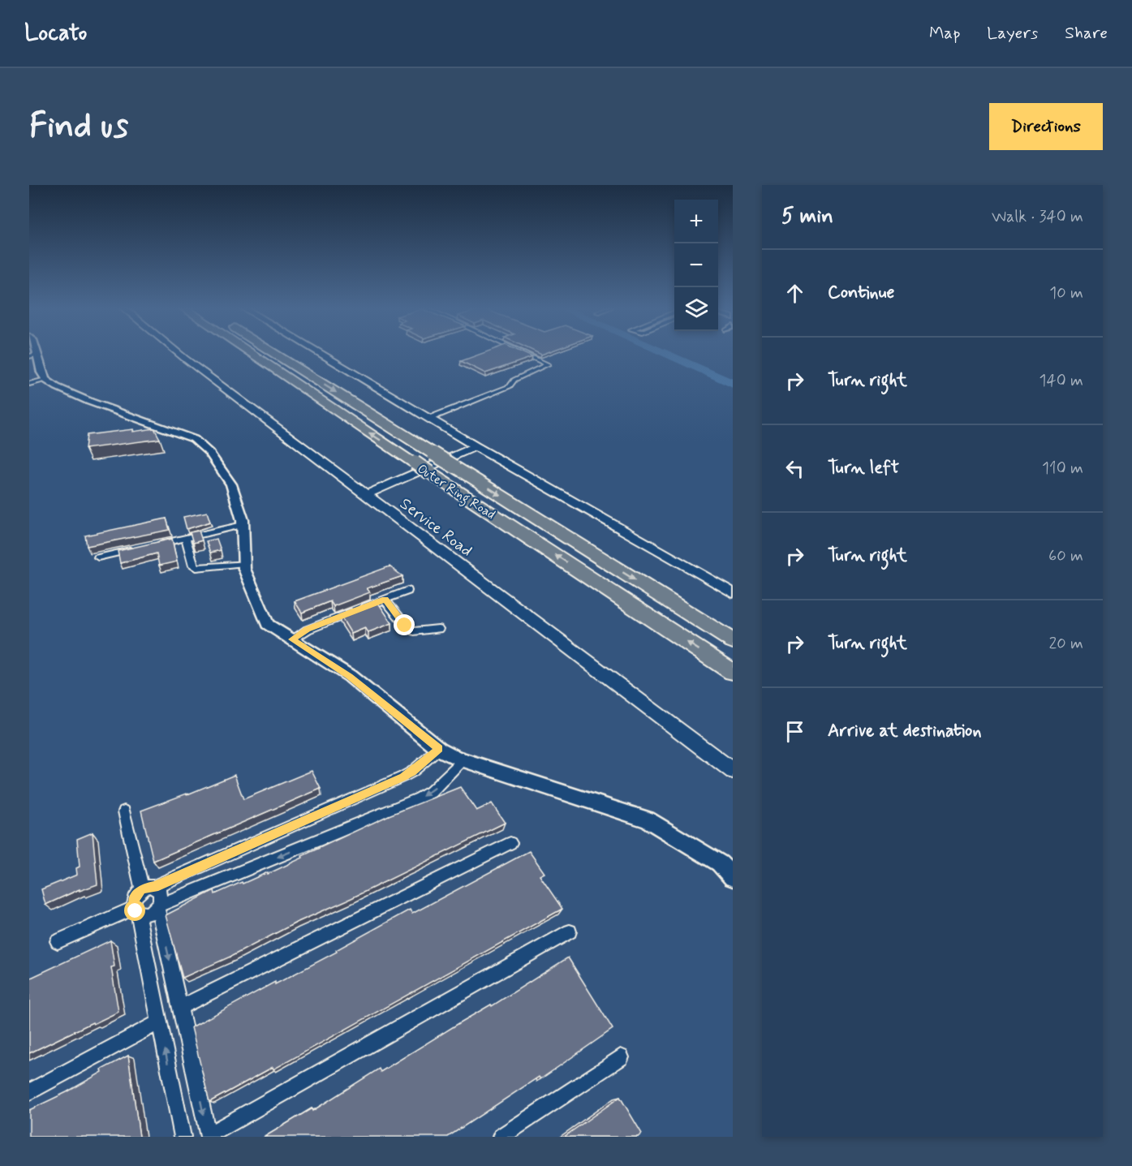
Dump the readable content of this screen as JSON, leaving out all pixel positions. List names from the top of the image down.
{
  "streets": {
    "highway": ["Outer Ring Road"],
    "main road": ["Service Road"]
  },
  "page": {
    "header": "Locato",
    "nav": ["Map", "Layers", "Share"],
    "buttons": "Directions",
    "title": "Find us",
    "heading": ["5 min", "Walk · 340 m"],
    "map_buttons": ["+", "−"],
    "list": [
      ["Continue", "10 m"],
      ["Turn right", "140 m"],
      ["Turn left", "110 m"],
      ["Turn right", "60 m"],
      ["Turn right", "20 m"],
      "Arrive at destination"
    ]
  }
}
